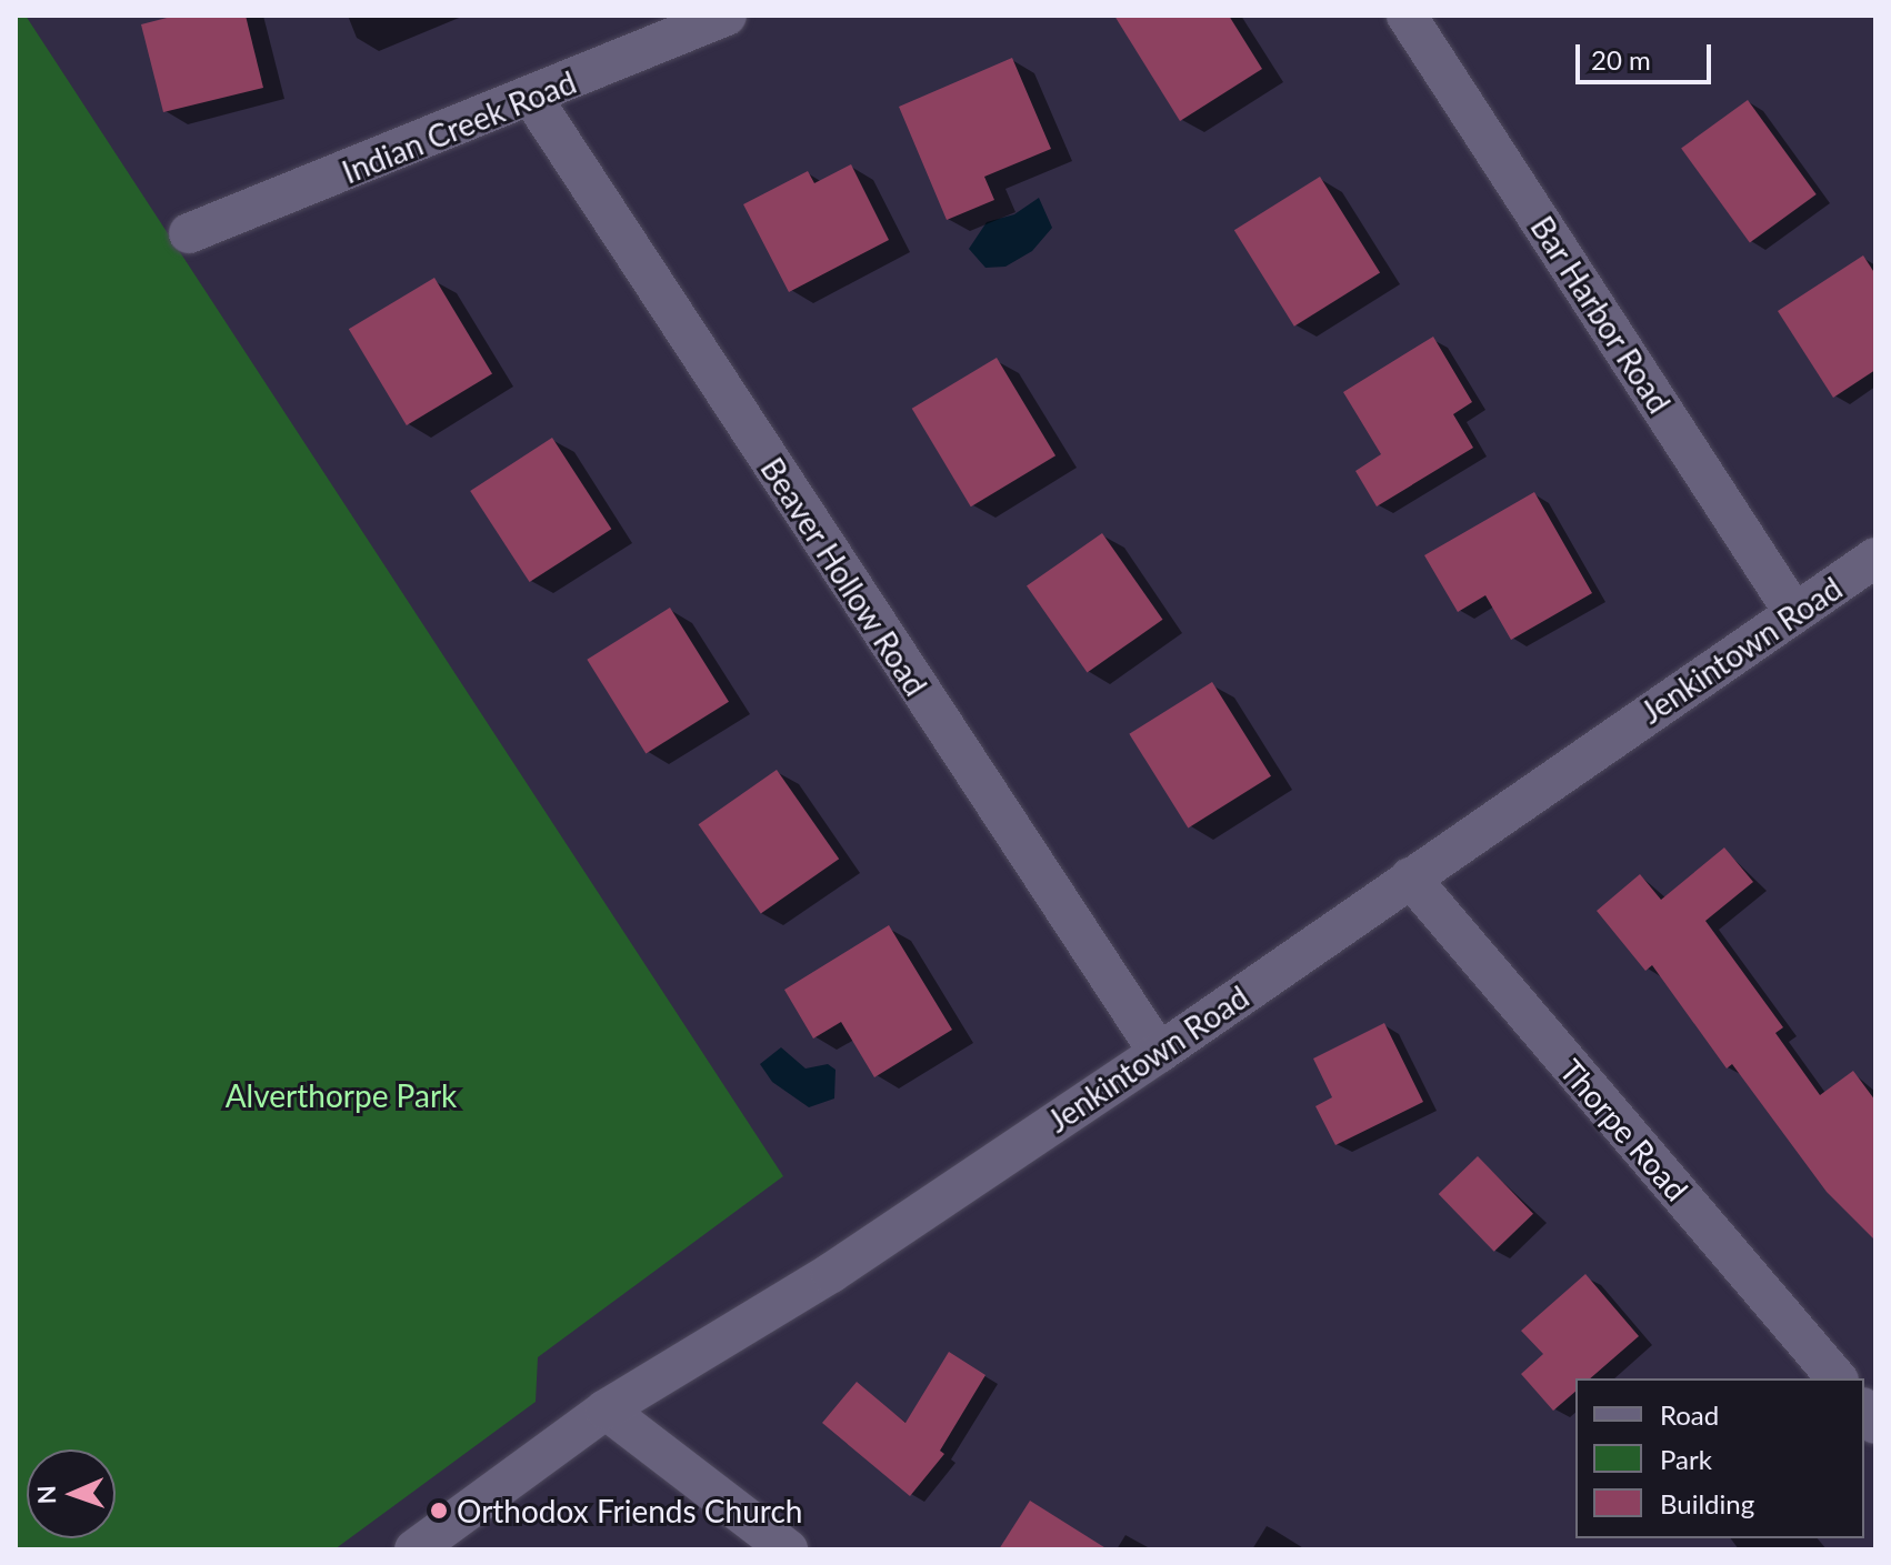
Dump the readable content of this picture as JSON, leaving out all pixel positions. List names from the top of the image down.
{
  "streets": {
    "street": [
      "Indian Creek Road",
      "Bar Harbor Road",
      "Beaver Hollow Road",
      "Jenkintown Road",
      "Thorpe Road"
    ]
  },
  "crossings": [
    ["Indian Creek Road", "Beaver Hollow Road"],
    ["Bar Harbor Road", "Jenkintown Road"],
    ["Beaver Hollow Road", "Jenkintown Road"],
    ["Jenkintown Road", "Thorpe Road"]
  ],
  "parks": ["Alverthorpe Park"],
  "places": ["Orthodox Friends Church"],
  "legend": ["Road", "Park", "Building"],
  "scale_bar": "20 m",
  "north": "left"
}
